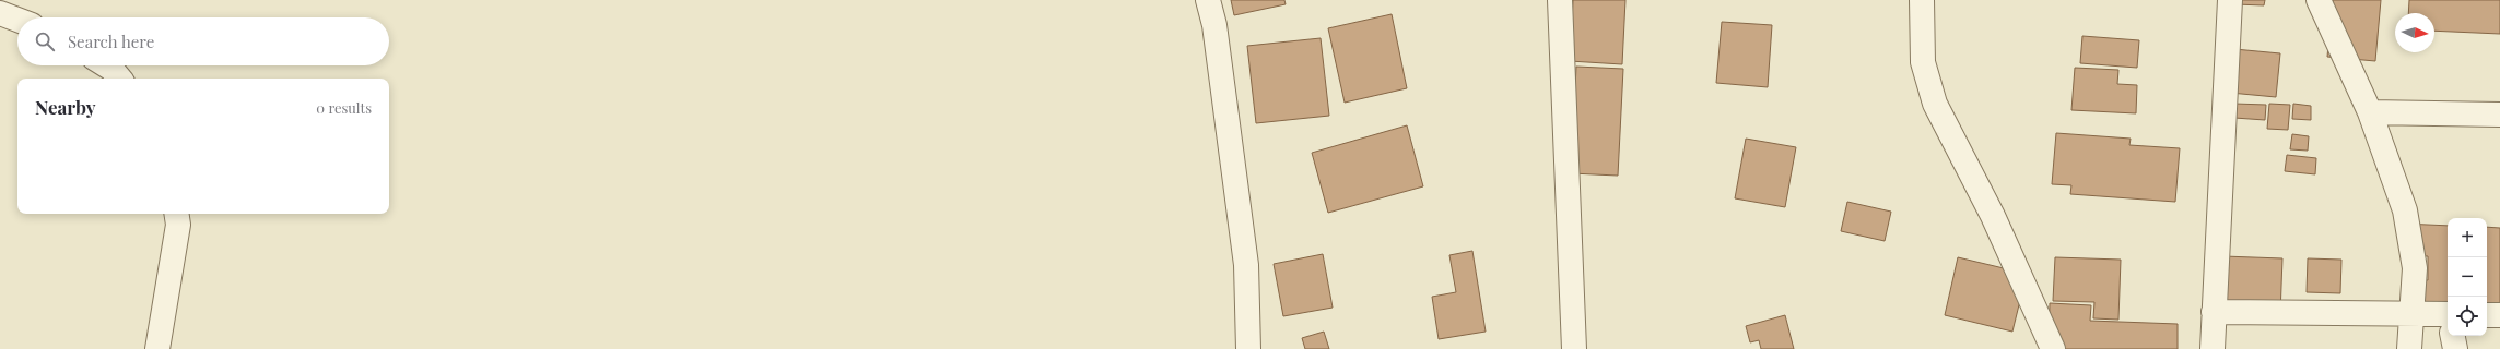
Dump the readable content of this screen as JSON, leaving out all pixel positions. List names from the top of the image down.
{
  "north": "right",
  "page": {
    "search": "Search here",
    "heading": ["Nearby", "0 results"],
    "map_buttons": ["+", "−"]
  }
}
